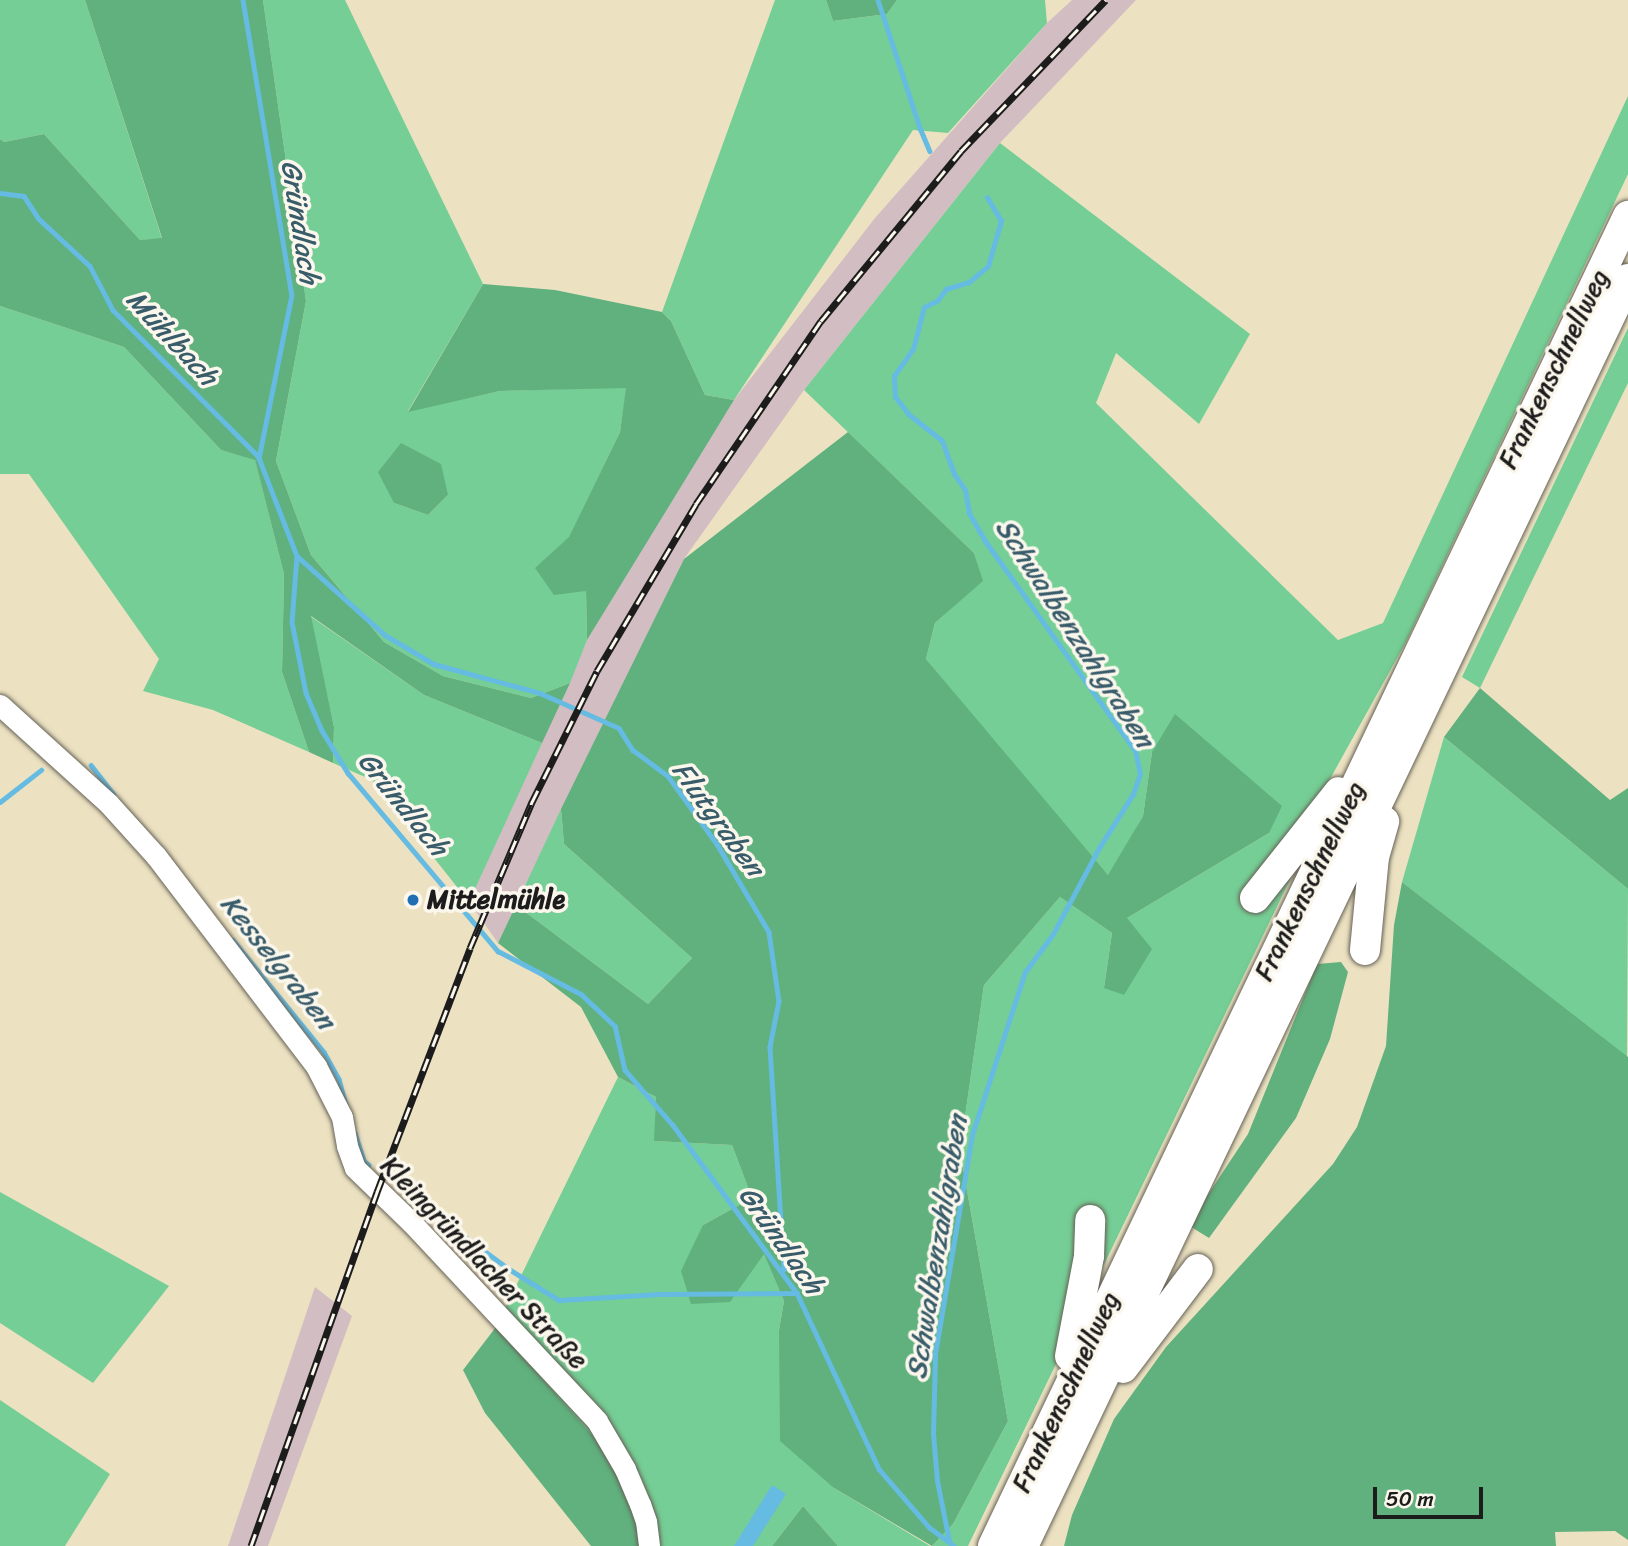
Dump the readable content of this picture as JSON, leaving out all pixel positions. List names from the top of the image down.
{
  "streets": {
    "highway": ["Frankenschnellweg"],
    "street": ["Kleingründlacher Straße"]
  },
  "water": [
    "Gründlach",
    "Mühlbach",
    "Schwalbenzahlgraben",
    "Flutgraben",
    "Kesselgraben"
  ],
  "places": ["Mittelmühle"],
  "scale_bar": "50 m"
}
